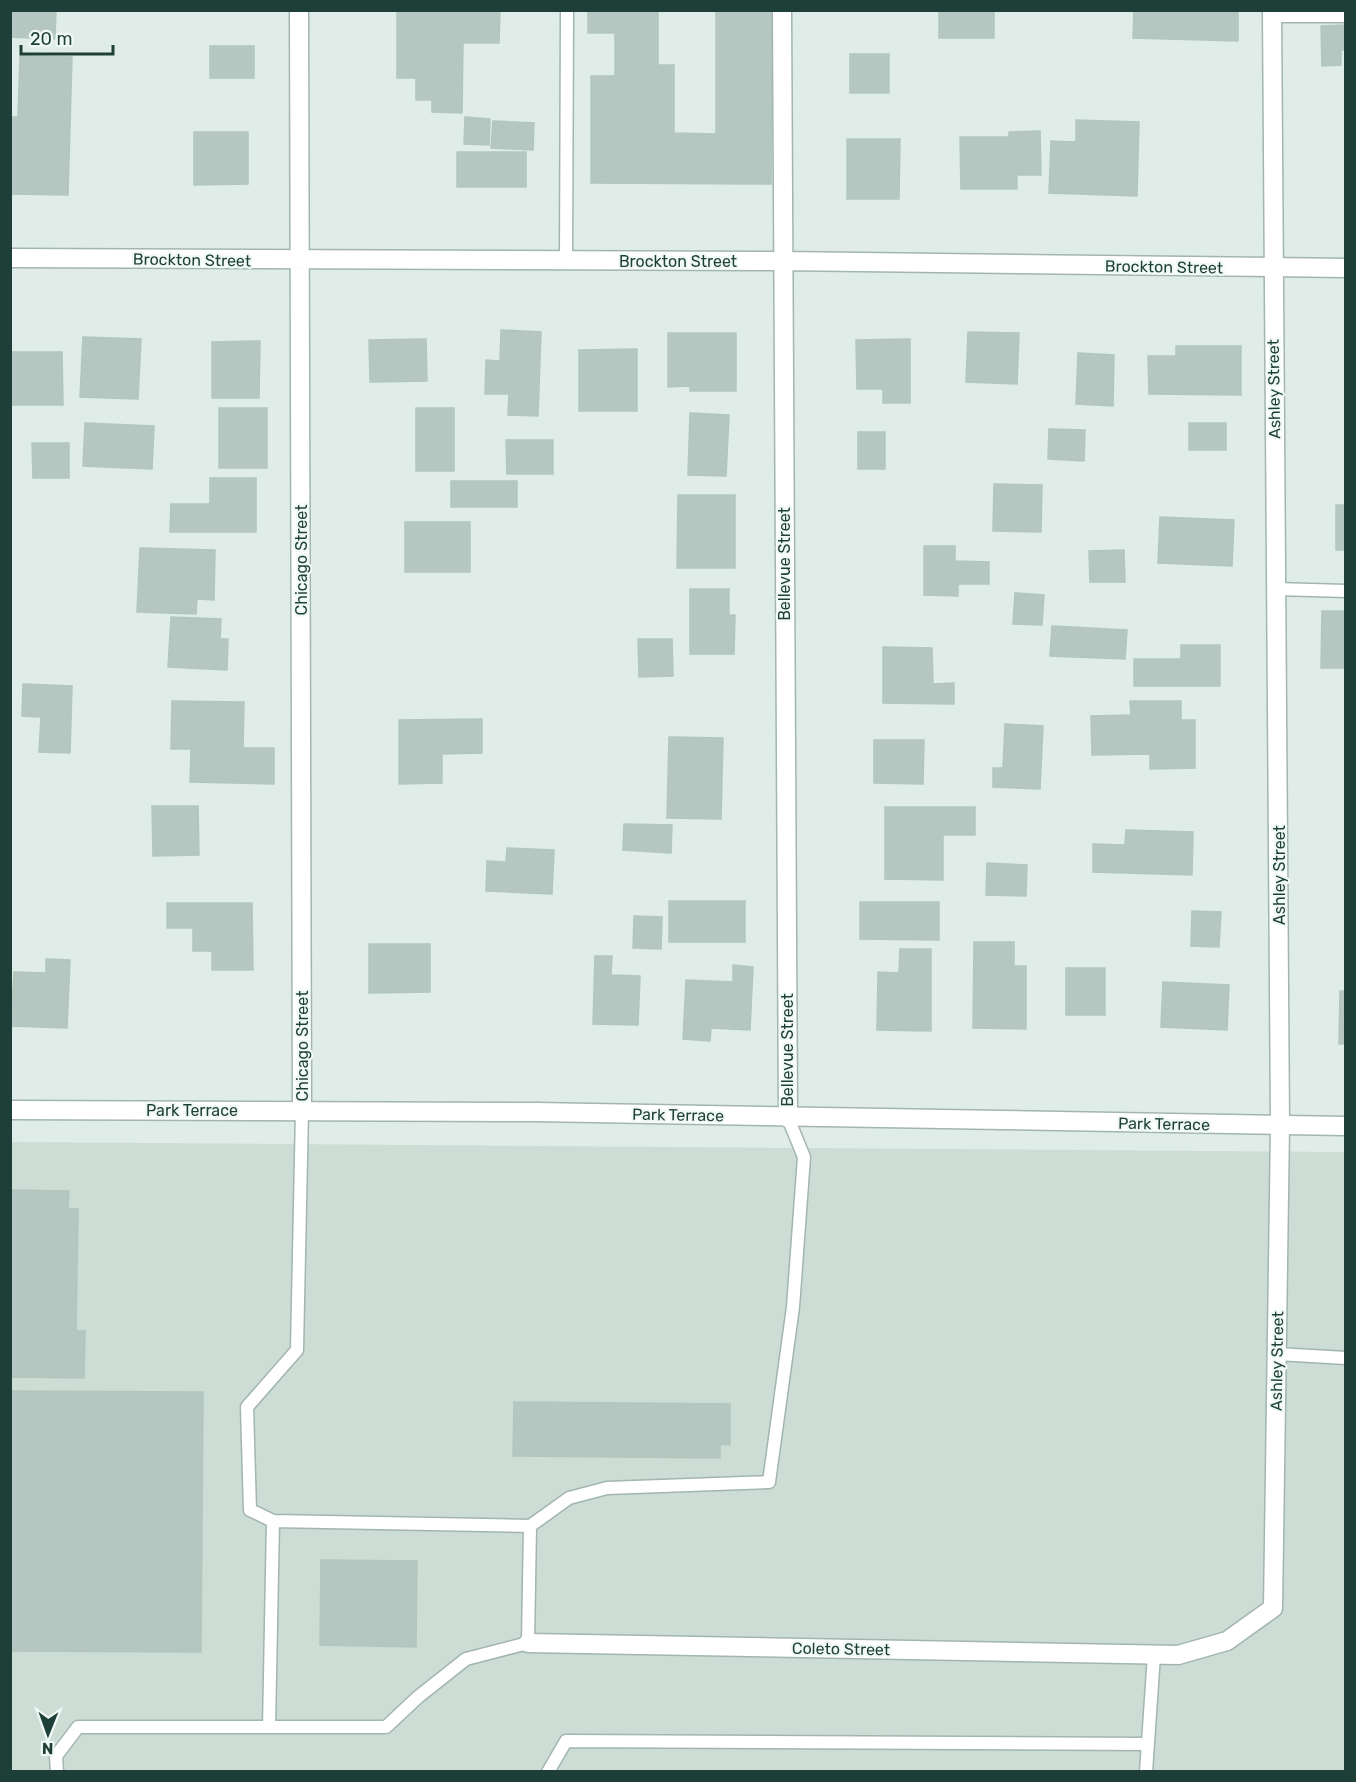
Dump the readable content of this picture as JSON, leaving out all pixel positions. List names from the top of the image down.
{
  "streets": {
    "street": [
      "Brockton Street",
      "Ashley Street",
      "Chicago Street",
      "Bellevue Street",
      "Park Terrace",
      "Coleto Street"
    ]
  },
  "crossings": [
    ["Brockton Street", "Ashley Street"],
    ["Brockton Street", "Chicago Street"],
    ["Brockton Street", "Bellevue Street"],
    ["Ashley Street", "Park Terrace"],
    ["Ashley Street", "Coleto Street"],
    ["Chicago Street", "Park Terrace"],
    ["Bellevue Street", "Park Terrace"]
  ],
  "scale_bar": "20 m",
  "north": "bottom"
}
